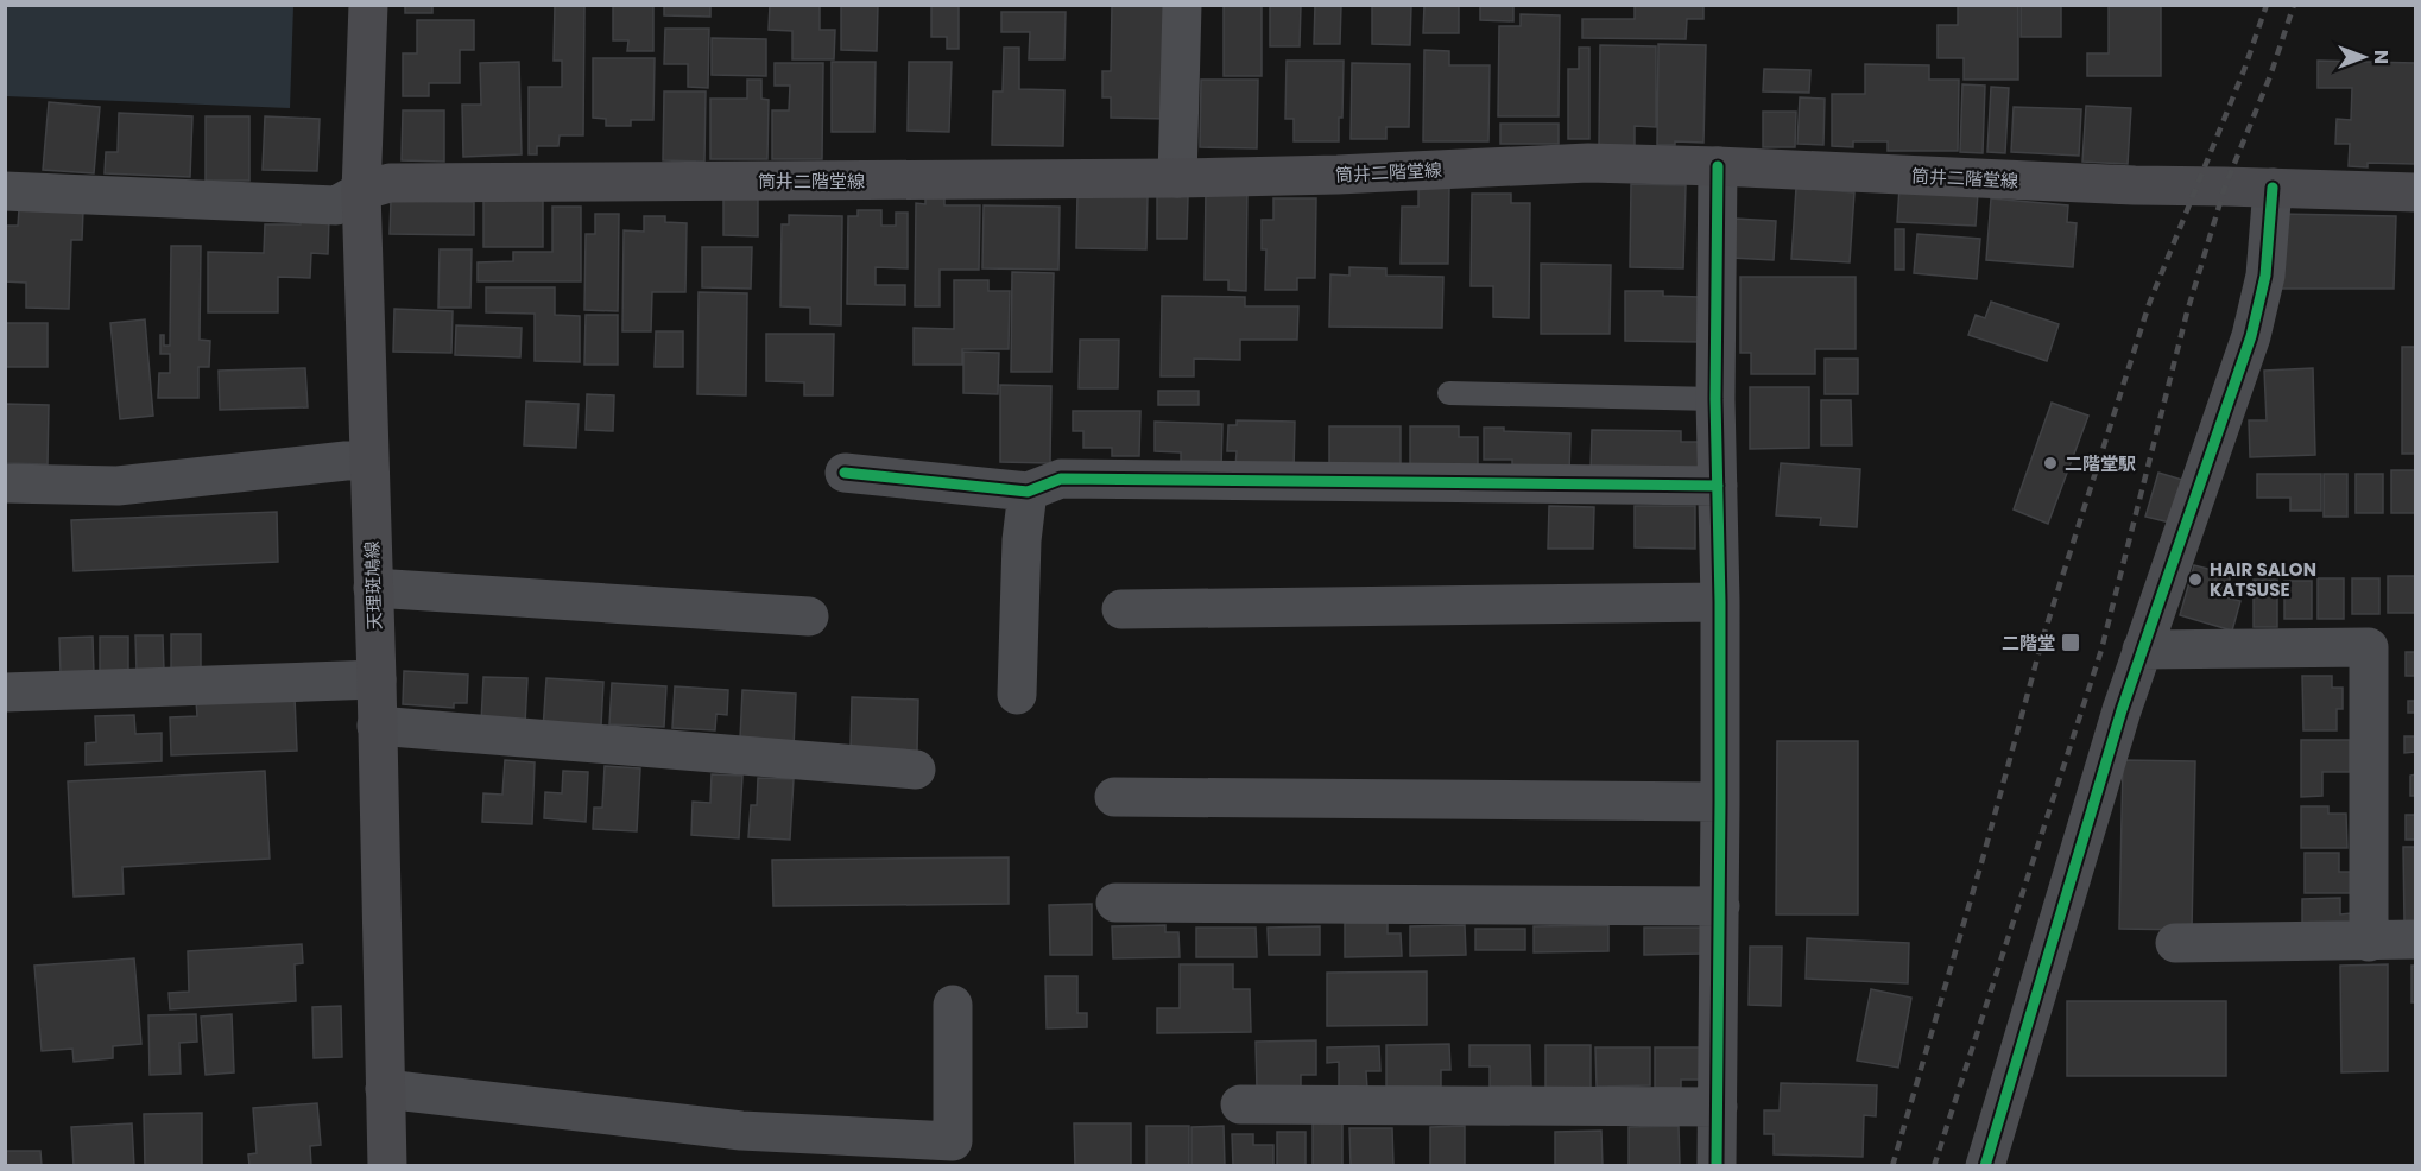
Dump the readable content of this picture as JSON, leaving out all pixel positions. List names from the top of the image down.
{
  "streets": {
    "main road": ["筒井二階堂線", "天理斑鳩線"]
  },
  "crossings": [
    ["筒井二階堂線", "天理斑鳩線"]
  ],
  "places": {
    "other": ["二階堂駅", "HAIR SALON KATSUSE"],
    "transit": ["二階堂"]
  },
  "north": "right"
}
